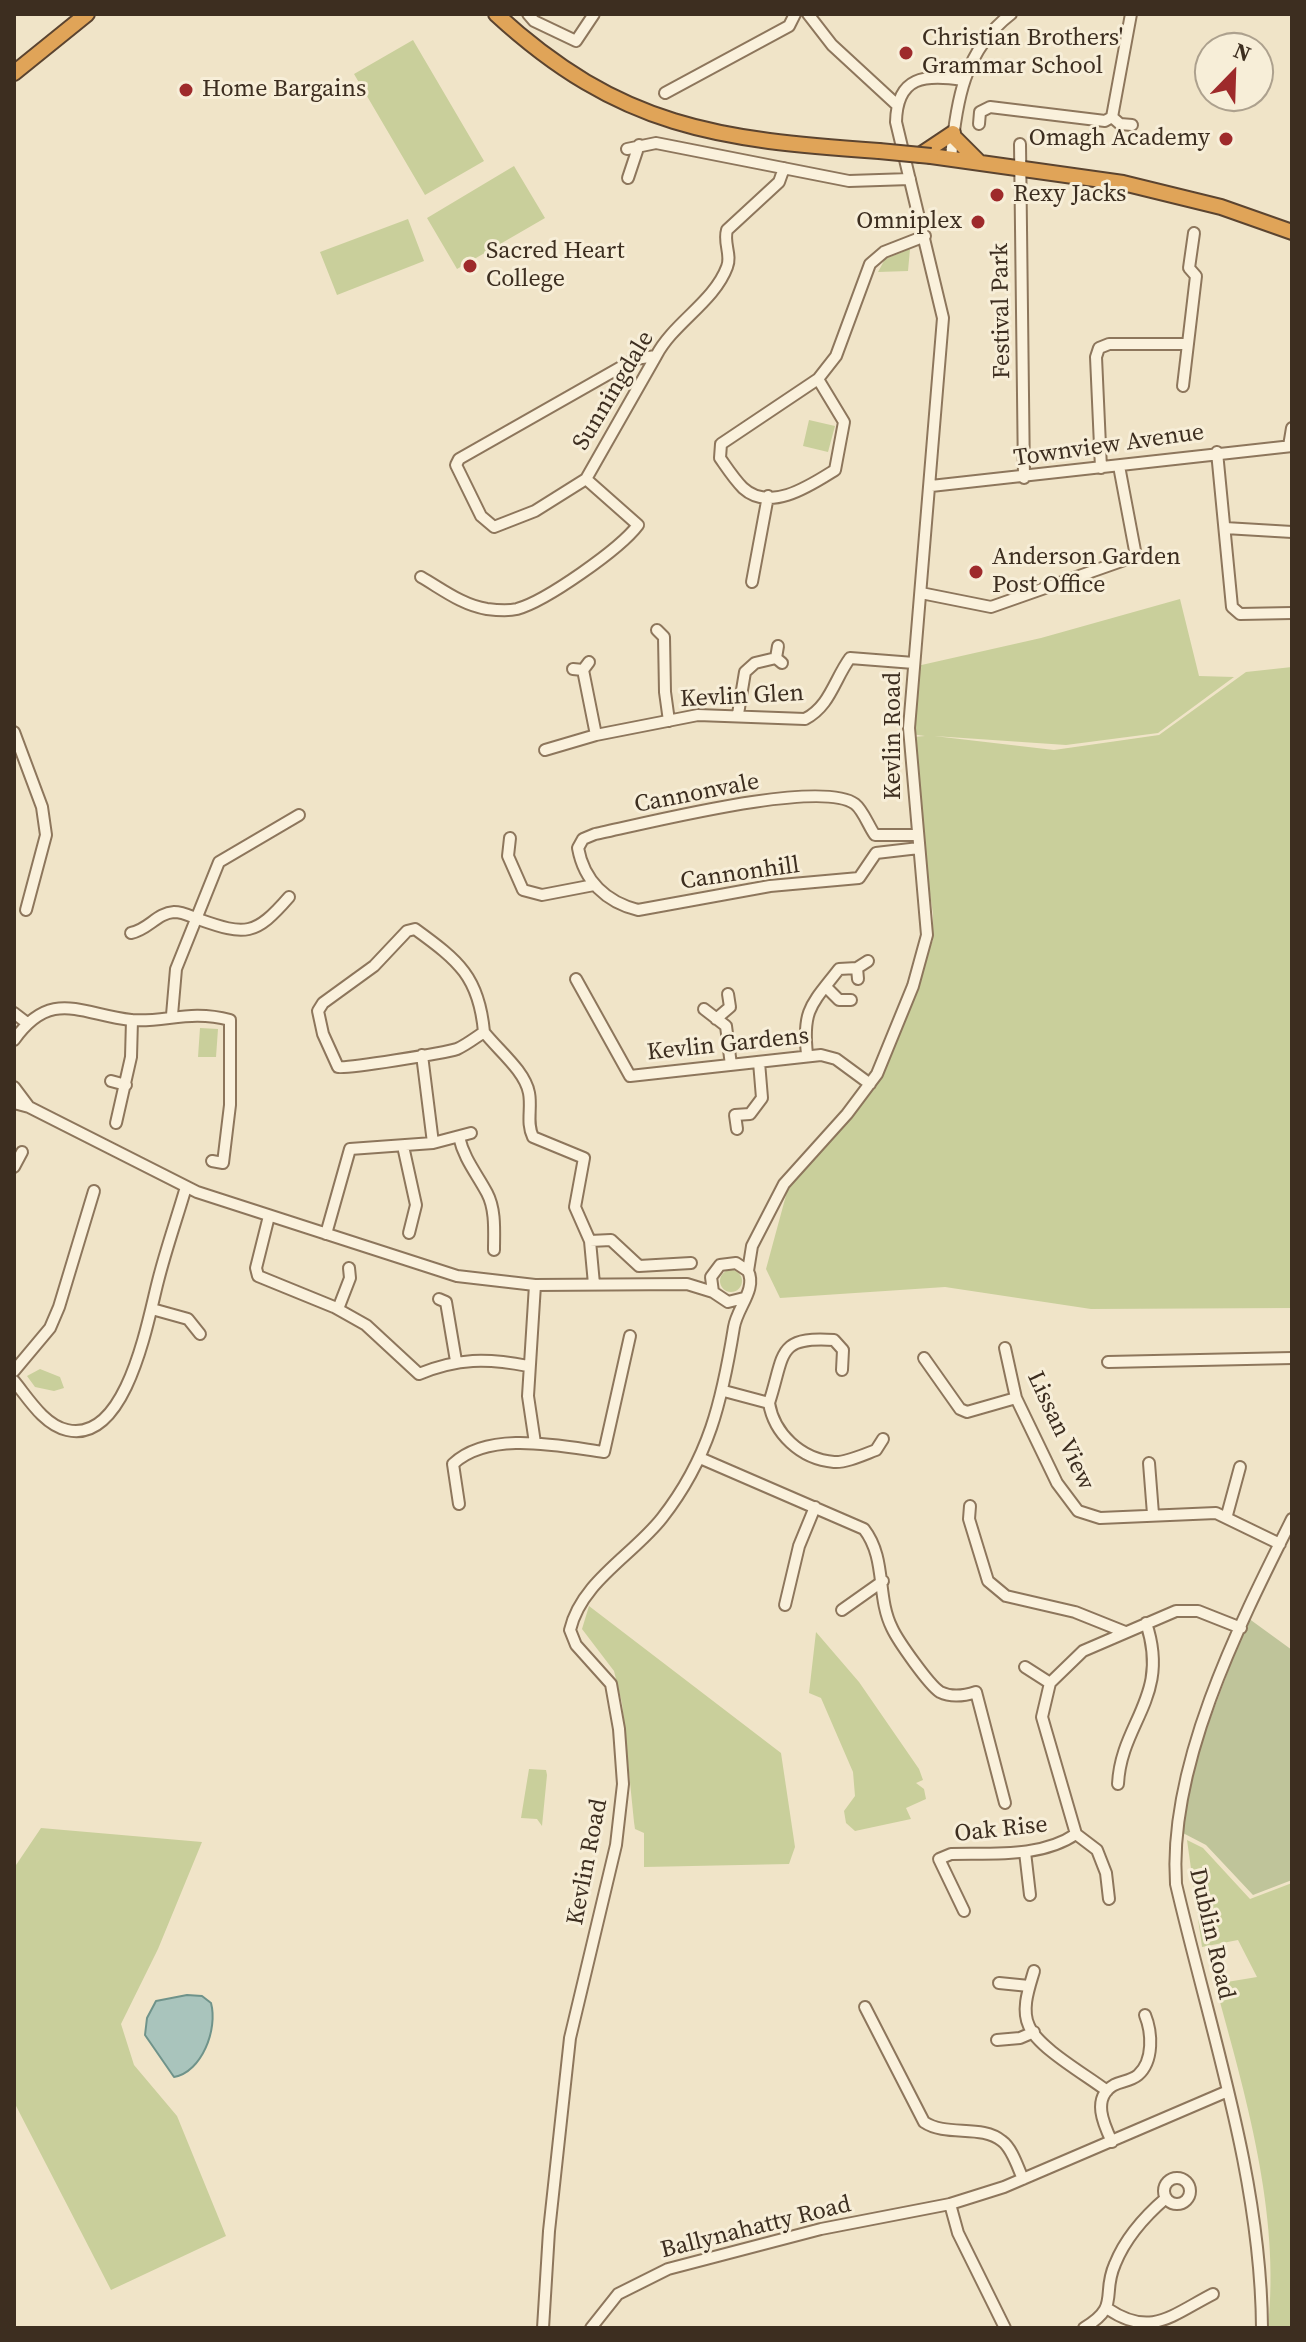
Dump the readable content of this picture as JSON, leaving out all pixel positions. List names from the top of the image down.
{
  "streets": {
    "street": [
      "Festival Park",
      "Sunningdale",
      "Townview Avenue",
      "Kevlin Glen",
      "Kevlin Road",
      "Cannonvale",
      "Cannonhill",
      "Kevlin Gardens",
      "Lissan View",
      "Oak Rise",
      "Dublin Road",
      "Ballynahatty Road"
    ]
  },
  "crossings": [
    ["Festival Park", "Townview Avenue"],
    ["Townview Avenue", "Kevlin Road"],
    ["Kevlin Glen", "Kevlin Road"],
    ["Kevlin Road", "Cannonvale"],
    ["Kevlin Road", "Cannonhill"],
    ["Kevlin Road", "Kevlin Gardens"],
    ["Cannonvale", "Cannonhill"],
    ["Lissan View", "Dublin Road"],
    ["Dublin Road", "Ballynahatty Road"]
  ],
  "places": [
    "Christian Brothers' Grammar School",
    "Home Bargains",
    "Omagh Academy",
    "Rexy Jacks",
    "Omniplex",
    "Sacred Heart College",
    "Anderson Garden Post Office"
  ],
  "north": "top right"
}
